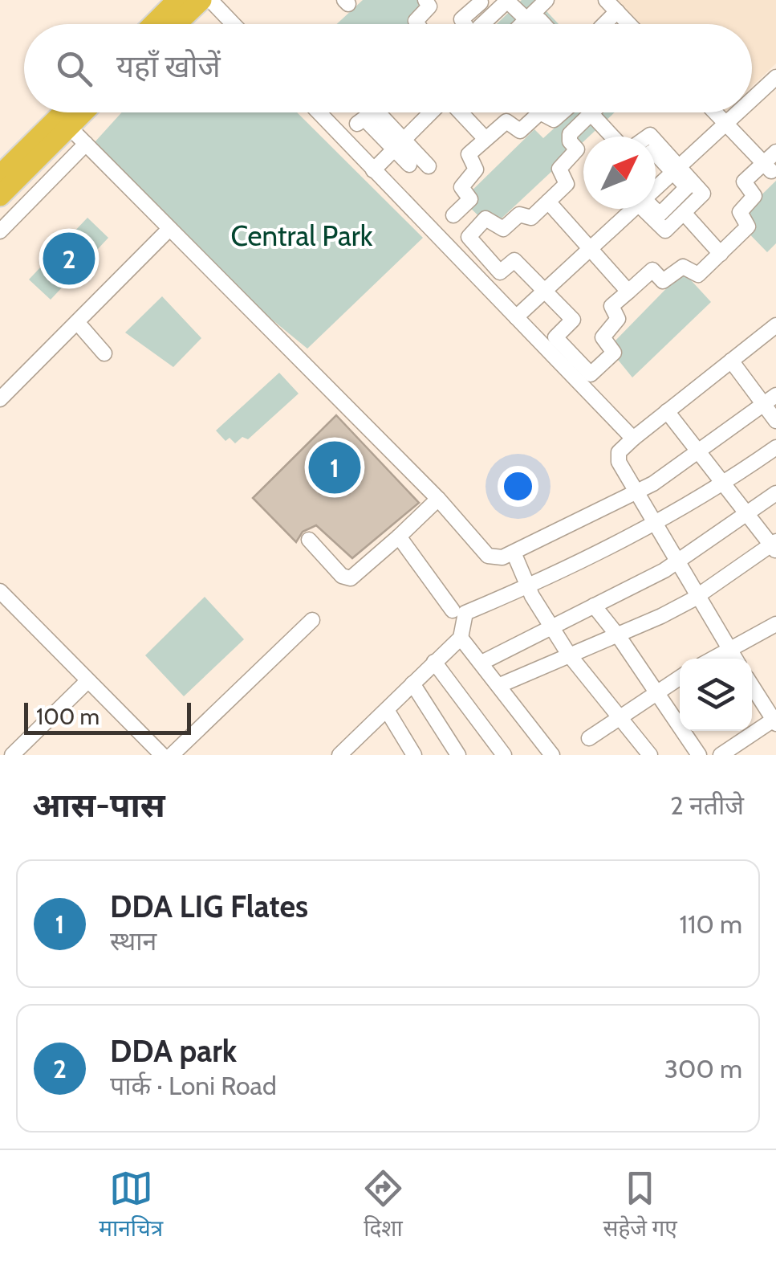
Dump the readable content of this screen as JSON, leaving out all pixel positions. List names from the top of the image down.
{
  "parks": ["Central Park"],
  "scale_bar": "100 m",
  "north": "top right",
  "page": {
    "search": "यहाँ खोजें",
    "pins": ["2", "1"],
    "scale": "100 m",
    "heading": ["आस-पास", "2 नतीजे"],
    "list": [
      {
        "mark": "1",
        "name": "DDA LIG Flates",
        "note": "स्थान",
        "value": "110 m"
      },
      {
        "mark": "2",
        "name": "DDA park",
        "note": "पार्क · Loni Road",
        "value": "300 m"
      }
    ],
    "nav": ["मानचित्र", "दिशा", "सहेजे गए"]
  }
}
